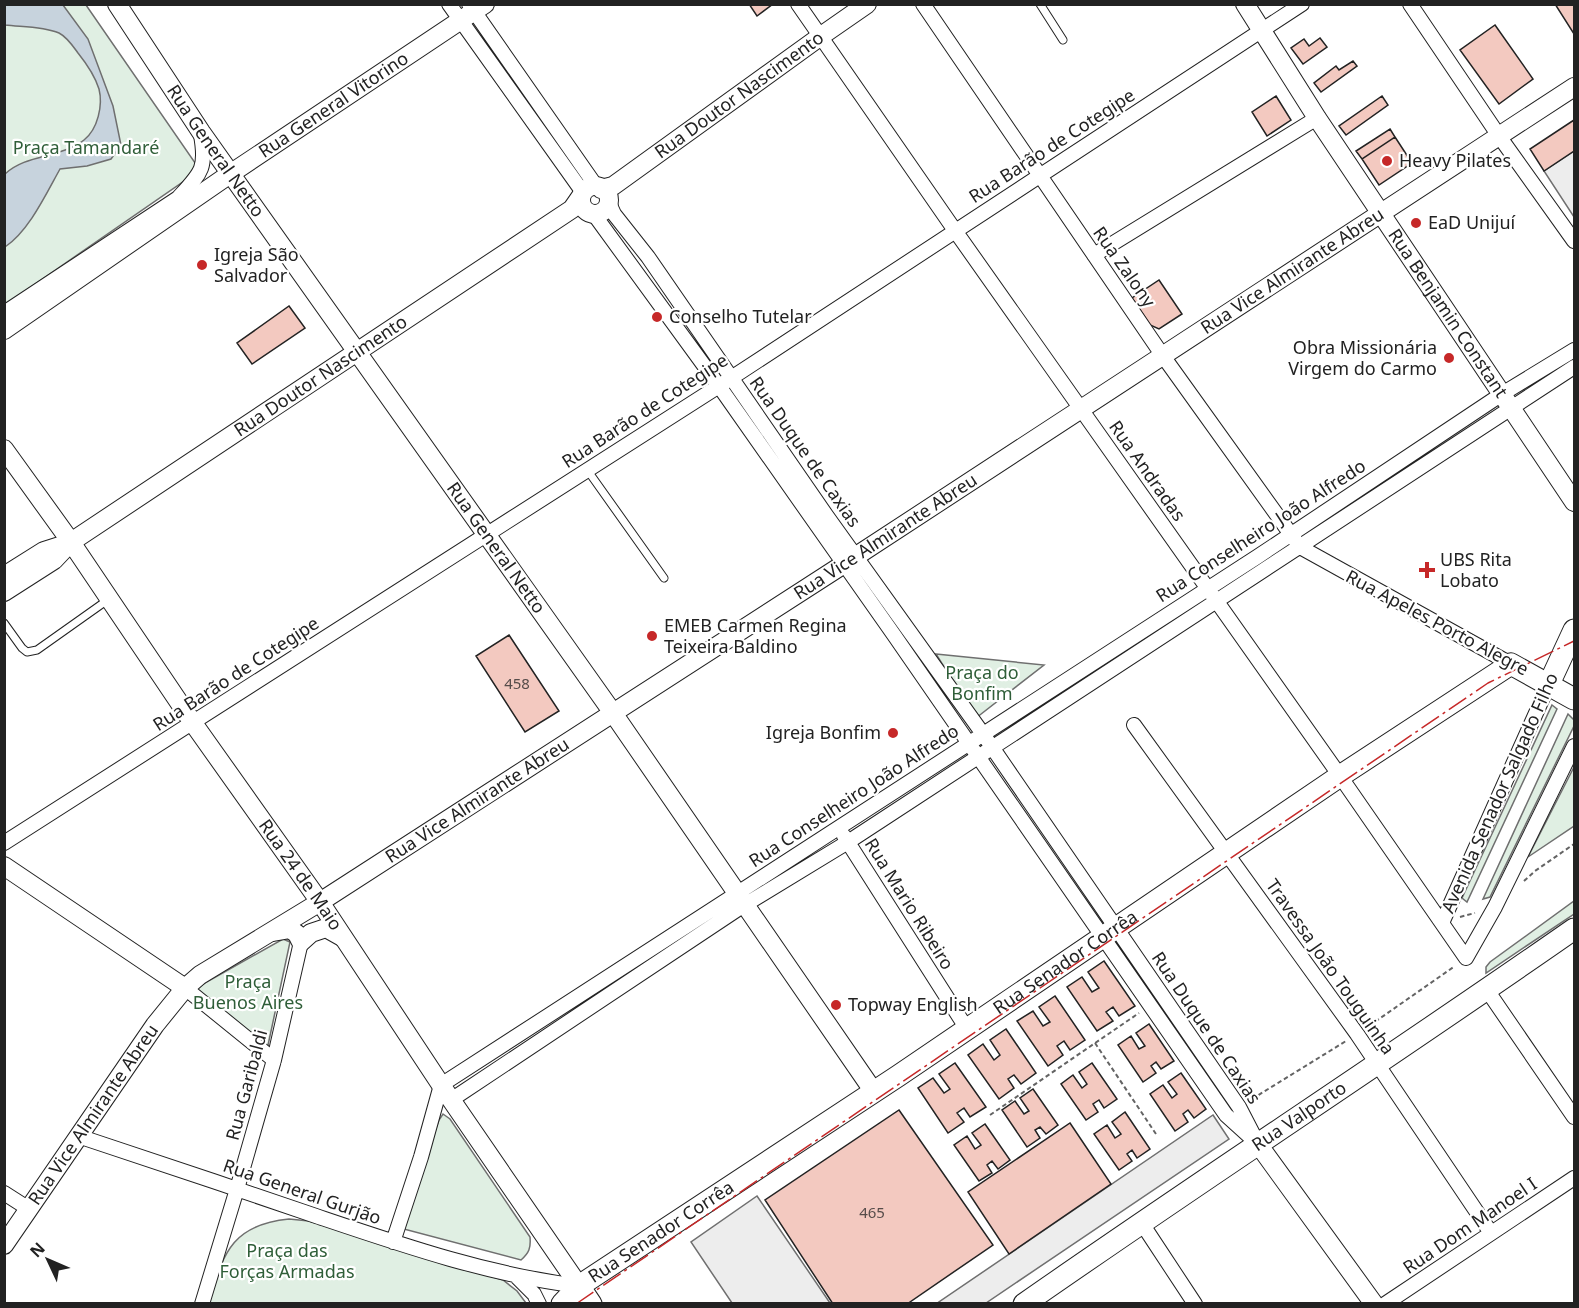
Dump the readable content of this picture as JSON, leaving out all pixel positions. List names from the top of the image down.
{
  "streets": {
    "main road": [
      "Rua Apeles Porto Alegre",
      "Avenida Senador Salgado Filho",
      "Rua Senador Corrêa",
      "Rua Valporto"
    ],
    "street": [
      "Rua Doutor Nascimento",
      "Rua General Vitorino",
      "Rua Barão de Cotegipe",
      "Rua General Netto",
      "Rua Zalony",
      "Rua Vice Almirante Abreu",
      "Rua Benjamin Constant",
      "Rua Duque de Caxias",
      "Rua Andradas",
      "Rua Conselheiro João Alfredo",
      "Rua 24 de Maio",
      "Rua Mario Ribeiro",
      "Travessa João Touguinha",
      "Rua Garibaldi",
      "Rua General Gurjão",
      "Rua Dom Manoel I"
    ]
  },
  "crossings": [
    ["Rua Doutor Nascimento", "Rua General Netto"],
    ["Rua Doutor Nascimento", "Rua Duque de Caxias"],
    ["Rua Doutor Nascimento", "Rua Andradas"],
    ["Rua Doutor Nascimento", "Rua 24 de Maio"],
    ["Rua General Vitorino", "Rua General Netto"],
    ["Rua General Vitorino", "Rua Duque de Caxias"],
    ["Rua Barão de Cotegipe", "Rua General Netto"],
    ["Rua Barão de Cotegipe", "Rua Zalony"],
    ["Rua Barão de Cotegipe", "Rua Benjamin Constant"],
    ["Rua Barão de Cotegipe", "Rua Duque de Caxias"],
    ["Rua Barão de Cotegipe", "Rua Andradas"],
    ["Rua Barão de Cotegipe", "Rua 24 de Maio"],
    ["Rua General Netto", "Rua Vice Almirante Abreu"],
    ["Rua General Netto", "Rua Conselheiro João Alfredo"],
    ["Rua General Netto", "Rua Senador Corrêa"],
    ["Rua Zalony", "Rua Vice Almirante Abreu"],
    ["Rua Zalony", "Rua Conselheiro João Alfredo"],
    ["Rua Zalony", "Rua Apeles Porto Alegre"],
    ["Rua Vice Almirante Abreu", "Rua Benjamin Constant"],
    ["Rua Vice Almirante Abreu", "Rua Duque de Caxias"],
    ["Rua Vice Almirante Abreu", "Rua Andradas"],
    ["Rua Vice Almirante Abreu", "Rua 24 de Maio"],
    ["Rua Vice Almirante Abreu", "Rua General Gurjão"],
    ["Rua Benjamin Constant", "Rua Conselheiro João Alfredo"],
    ["Rua Duque de Caxias", "Rua Conselheiro João Alfredo"],
    ["Rua Duque de Caxias", "Rua Senador Corrêa"],
    ["Rua Duque de Caxias", "Rua Valporto"],
    ["Rua Andradas", "Rua Conselheiro João Alfredo"],
    ["Rua Andradas", "Avenida Senador Salgado Filho"],
    ["Rua Andradas", "Rua Senador Corrêa"],
    ["Rua Conselheiro João Alfredo", "Rua Apeles Porto Alegre"],
    ["Rua Conselheiro João Alfredo", "Rua 24 de Maio"],
    ["Rua Conselheiro João Alfredo", "Rua Mario Ribeiro"],
    ["Rua Apeles Porto Alegre", "Avenida Senador Salgado Filho"],
    ["Rua Apeles Porto Alegre", "Rua Senador Corrêa"],
    ["Rua 24 de Maio", "Rua Senador Corrêa"],
    ["Rua 24 de Maio", "Rua General Gurjão"],
    ["Rua Mario Ribeiro", "Rua Senador Corrêa"],
    ["Rua Senador Corrêa", "Travessa João Touguinha"],
    ["Rua Senador Corrêa", "Rua General Gurjão"],
    ["Travessa João Touguinha", "Rua Valporto"],
    ["Travessa João Touguinha", "Rua Dom Manoel I"],
    ["Rua Garibaldi", "Rua General Gurjão"]
  ],
  "parks": [
    "Praça Tamandaré",
    "Praça do Bonfim",
    "Praça Buenos Aires",
    "Praça das Forças Armadas"
  ],
  "places": {
    "other": [
      "Heavy Pilates",
      "EaD Unijuí",
      "Igreja São Salvador",
      "Conselho Tutelar",
      "Obra Missionária Virgem do Carmo",
      "EMEB Carmen Regina Teixeira Baldino",
      "Igreja Bonfim",
      "Topway English"
    ],
    "health": ["UBS Rita Lobato"]
  },
  "house_numbers": ["458", "465"],
  "north": "top left"
}
